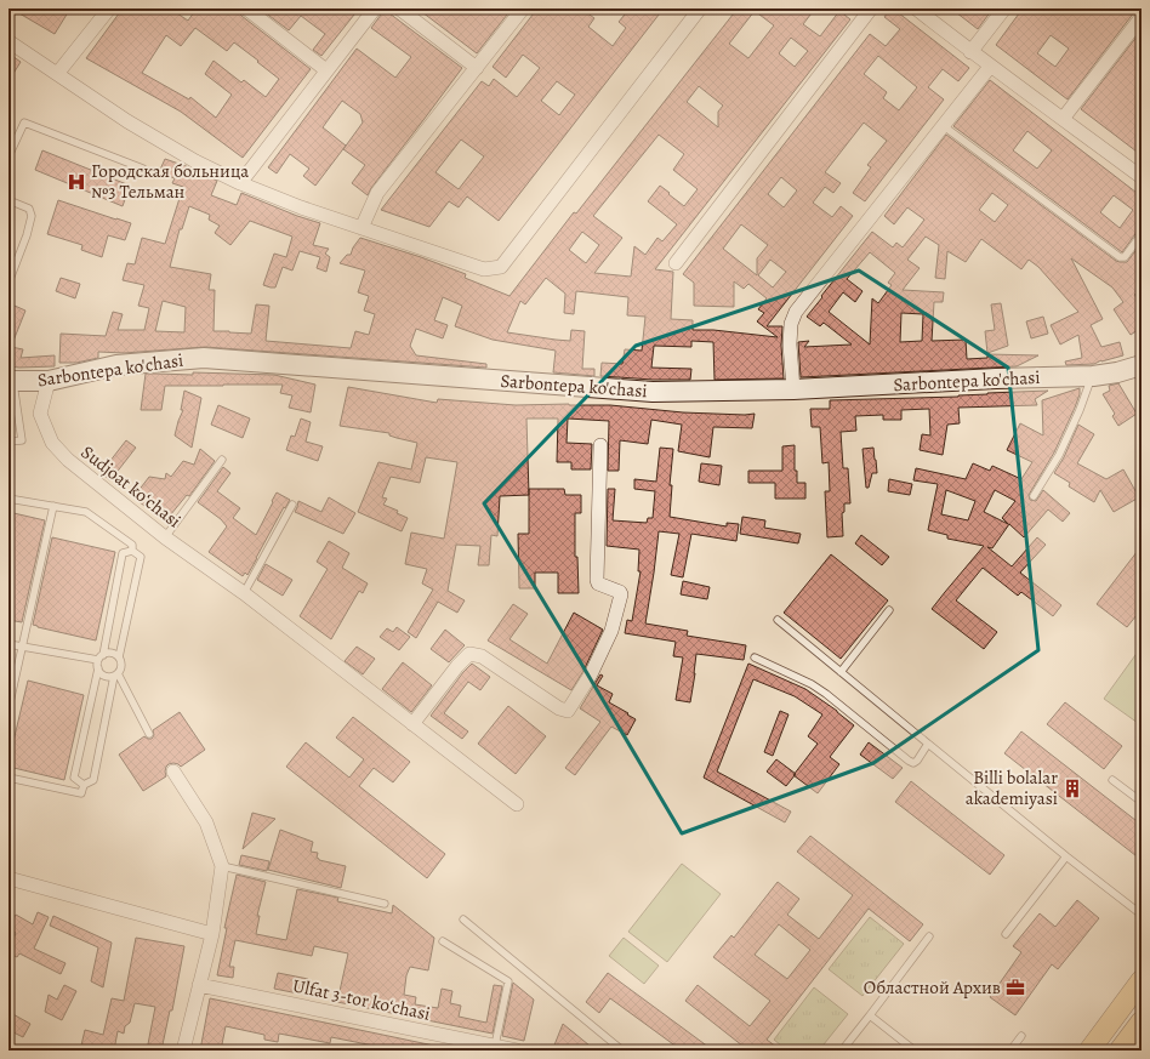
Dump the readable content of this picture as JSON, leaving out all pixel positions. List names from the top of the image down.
{
  "streets": {
    "street": ["Sarbontepa ko'chasi", "Sudjoat koʻchasi", "Ulfat 3-tor koʻchasi"]
  },
  "crossings": [
    ["Sarbontepa ko'chasi", "Sudjoat koʻchasi"]
  ],
  "places": {
    "hospital": ["Городская больница №3 Тельман"],
    "building": ["Billi bolalar akademiyasi"],
    "office": ["Областной Архив"]
  }
}
